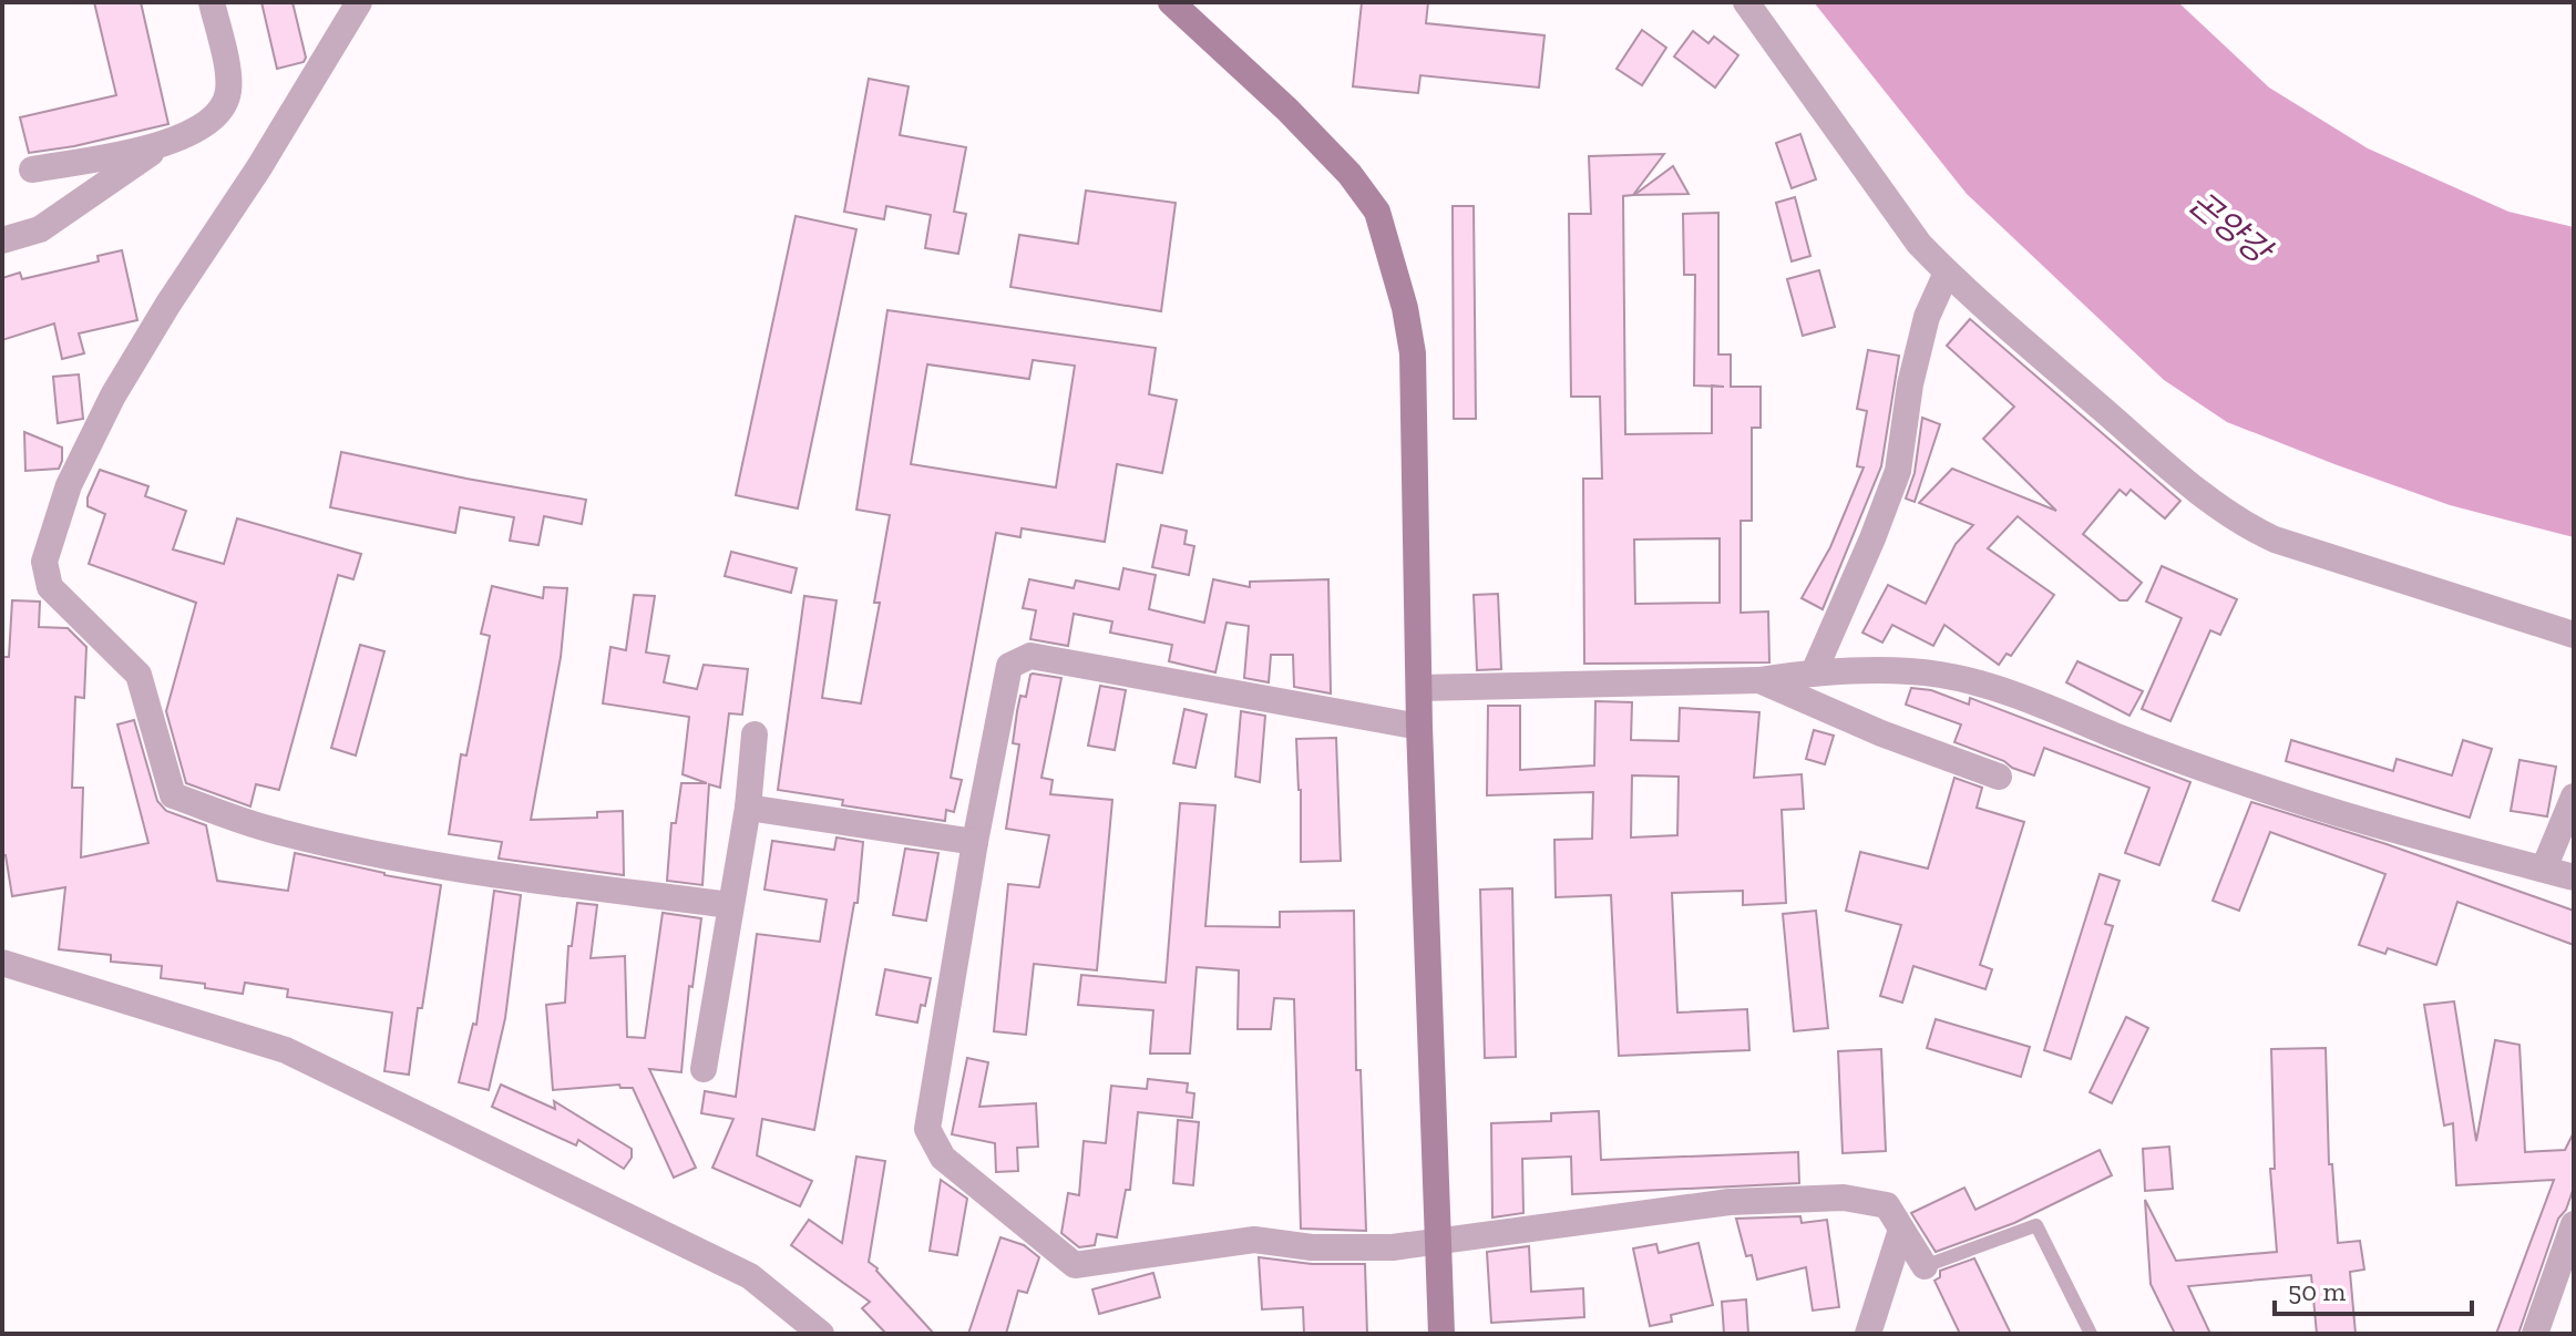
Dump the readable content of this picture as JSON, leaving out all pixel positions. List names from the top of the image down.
{
  "water": ["곤양강"],
  "scale_bar": "50 m"
}
